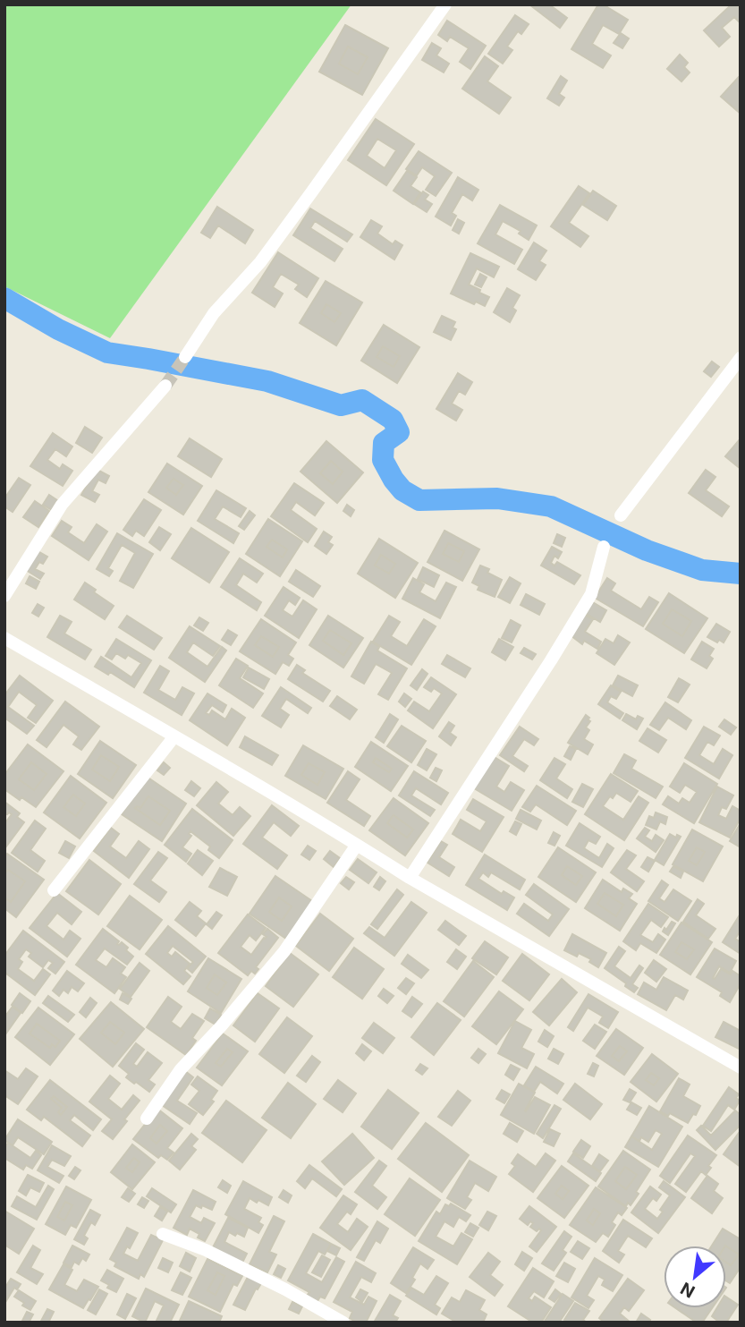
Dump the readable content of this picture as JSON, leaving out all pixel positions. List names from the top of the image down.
{
  "north": "bottom left"
}
